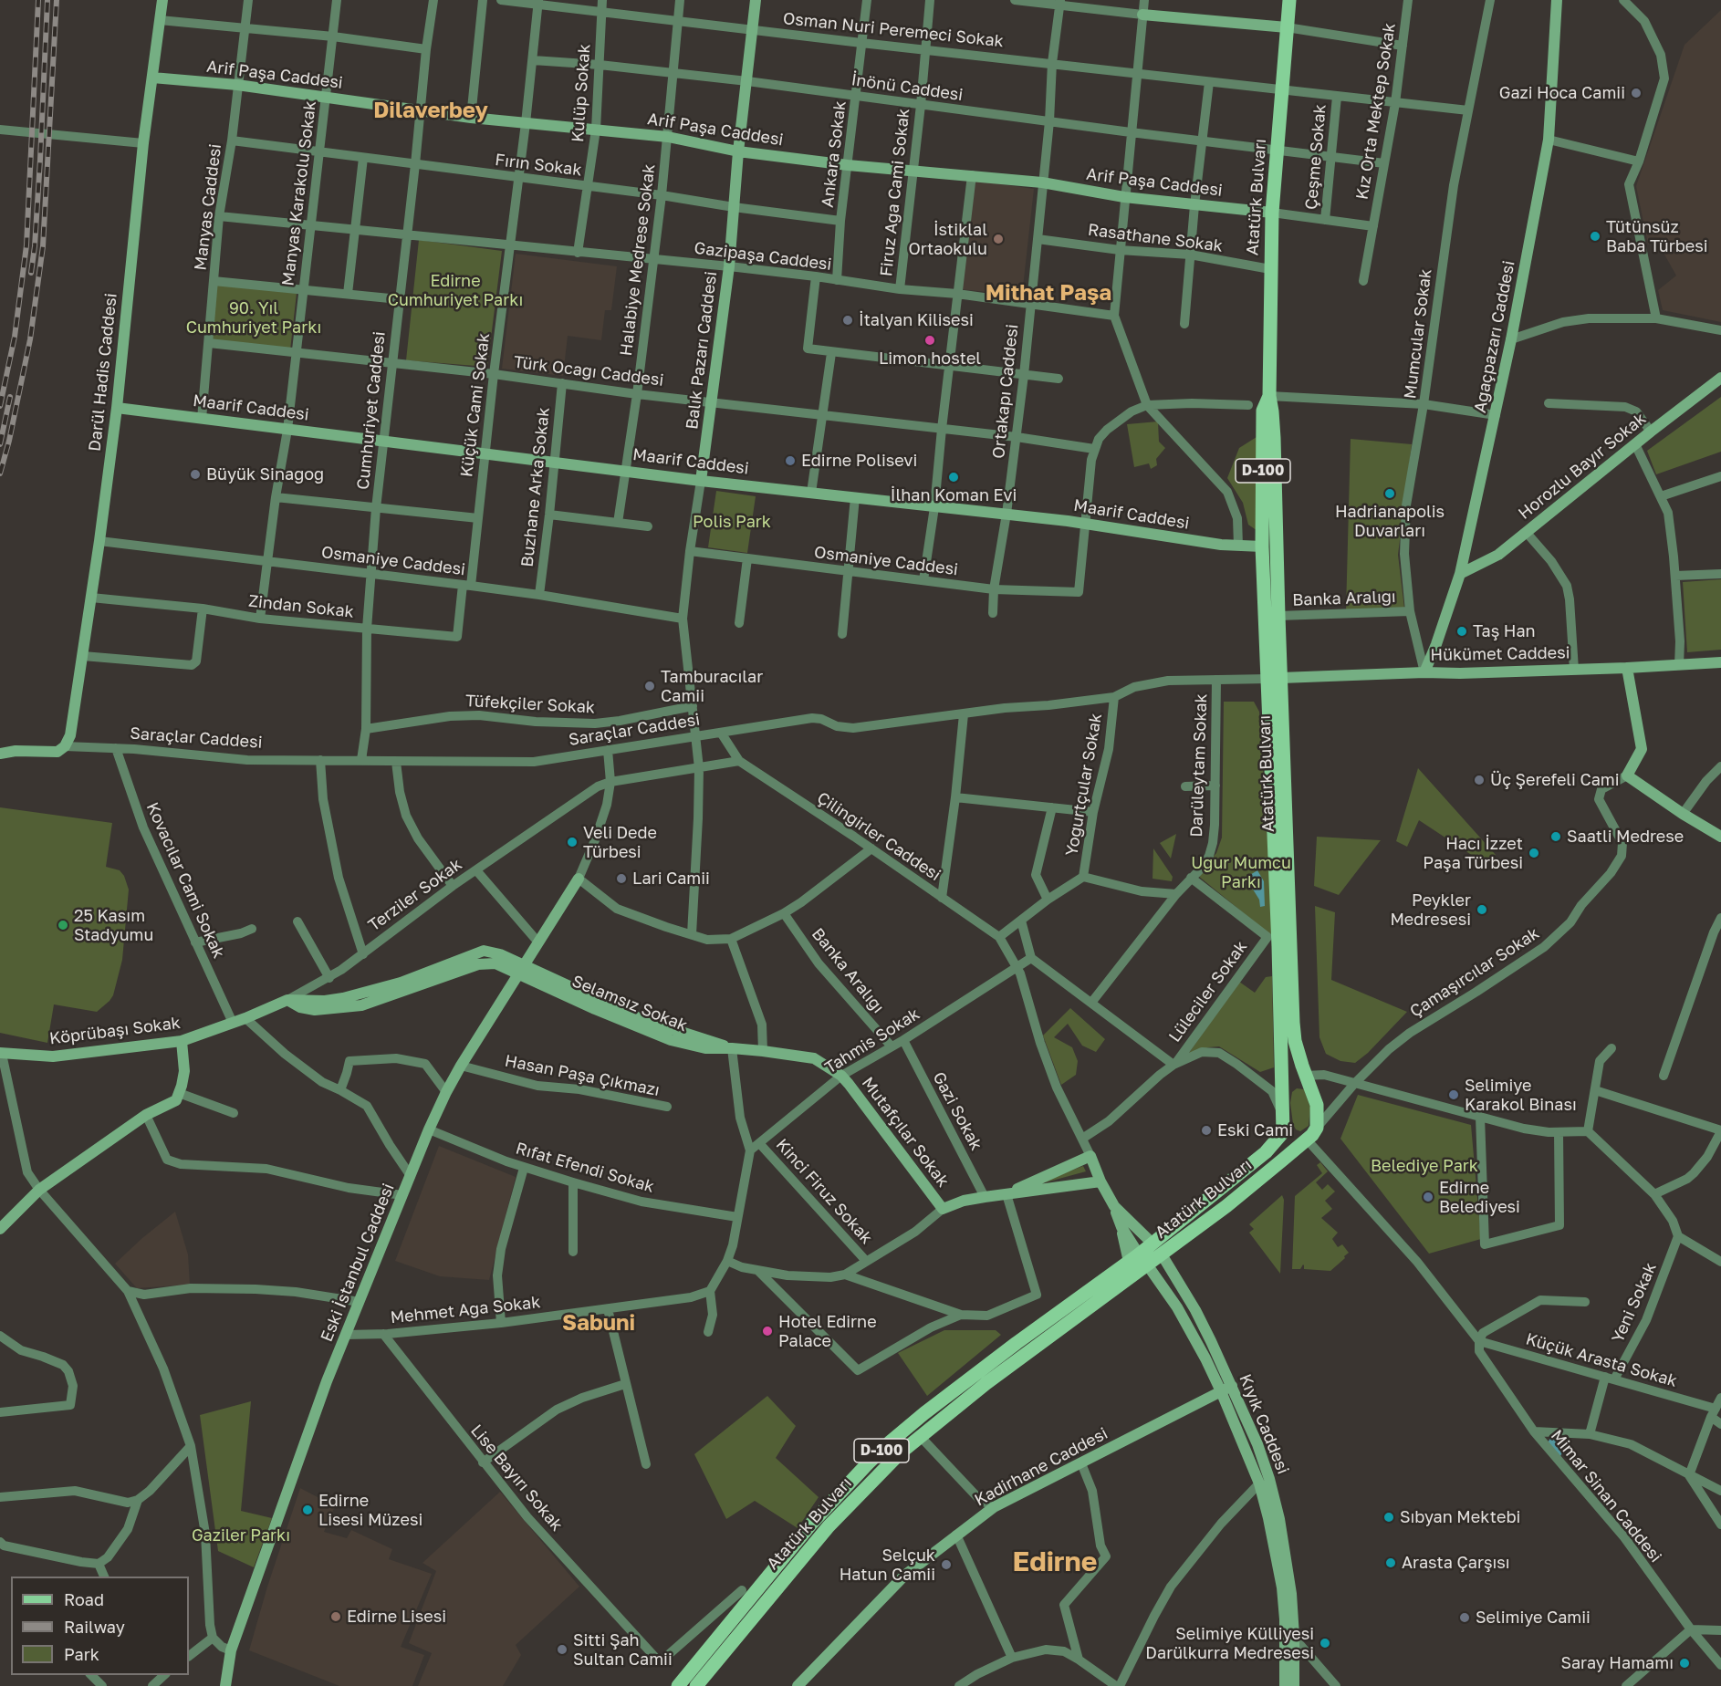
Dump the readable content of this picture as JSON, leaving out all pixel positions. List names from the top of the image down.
{
  "streets": {
    "main road": ["Atatürk Bulvarı", "D-100"],
    "street": [
      "Osman Nuri Peremeci Sokak",
      "Arif Paşa Caddesi",
      "İnönü Caddesi",
      "Kulüp Sokak",
      "Kız Orta Mektep Sokak",
      "Ankara Sokak",
      "Çeşme Sokak",
      "Fırın Sokak",
      "Firuz Ağa Cami Sokak",
      "Manyas Karakolu Sokak",
      "Manyas Caddesi",
      "Rasathane Sokak",
      "Gazipaşa Caddesi",
      "Halabiye Medrese Sokak",
      "Mumcular Sokak",
      "Ağaçpazarı Caddesi",
      "Balık Pazarı Caddesi",
      "Türk Ocağı Caddesi",
      "Darül Hadis Caddesi",
      "Ortakapı Caddesi",
      "Küçük Cami Sokak",
      "Maarif Caddesi",
      "Cumhuriyet Caddesi",
      "Horozlu Bayır Sokak",
      "Buzhane Arka Sokak",
      "Osmaniye Caddesi",
      "Banka Aralığı",
      "Zindan Sokak",
      "Hükümet Caddesi",
      "Tüfekçiler Sokak",
      "Saraçlar Caddesi",
      "Darüleytam Sokak",
      "Yoğurtçular Sokak",
      "Çilingirler Caddesi",
      "Kovacılar Cami Sokak",
      "Terziler Sokak",
      "Çamaşırcılar Sokak",
      "Lüleciler Sokak",
      "Selamsız Sokak",
      "Köprübaşı Sokak",
      "Tahmis Sokak",
      "Hasan Paşa Çıkmazı",
      "Gazi Sokak",
      "Mutafçılar Sokak",
      "Rıfat Efendi Sokak",
      "Kinci Firuz Sokak",
      "Eski İstanbul Caddesi",
      "Yeni Sokak",
      "Mehmet Ağa Sokak",
      "Küçük Arasta Sokak",
      "Kıyık Caddesi",
      "Kadirhane Caddesi",
      "Lise Bayırı Sokak",
      "Mimar Sinan Caddesi"
    ]
  },
  "crossings": [
    ["Osman Nuri Peremeci Sokak", "Kulüp Sokak"],
    ["Osman Nuri Peremeci Sokak", "Kız Orta Mektep Sokak"],
    ["Osman Nuri Peremeci Sokak", "Ankara Sokak"],
    ["Osman Nuri Peremeci Sokak", "Çeşme Sokak"],
    ["Osman Nuri Peremeci Sokak", "Firuz Ağa Cami Sokak"],
    ["Osman Nuri Peremeci Sokak", "Atatürk Bulvarı"],
    ["Osman Nuri Peremeci Sokak", "Halabiye Medrese Sokak"],
    ["Osman Nuri Peremeci Sokak", "Mumcular Sokak"],
    ["Osman Nuri Peremeci Sokak", "Balık Pazarı Caddesi"],
    ["Osman Nuri Peremeci Sokak", "Ortakapı Caddesi"],
    ["Osman Nuri Peremeci Sokak", "Küçük Cami Sokak"],
    ["Arif Paşa Caddesi", "Kulüp Sokak"],
    ["Arif Paşa Caddesi", "Ankara Sokak"],
    ["Arif Paşa Caddesi", "Firuz Ağa Cami Sokak"],
    ["Arif Paşa Caddesi", "Manyas Karakolu Sokak"],
    ["Arif Paşa Caddesi", "Atatürk Bulvarı"],
    ["Arif Paşa Caddesi", "Manyas Caddesi"],
    ["Arif Paşa Caddesi", "Halabiye Medrese Sokak"],
    ["Arif Paşa Caddesi", "Balık Pazarı Caddesi"],
    ["Arif Paşa Caddesi", "Darül Hadis Caddesi"],
    ["Arif Paşa Caddesi", "Ortakapı Caddesi"],
    ["Arif Paşa Caddesi", "Küçük Cami Sokak"],
    ["Arif Paşa Caddesi", "Cumhuriyet Caddesi"],
    ["İnönü Caddesi", "Kulüp Sokak"],
    ["İnönü Caddesi", "Kız Orta Mektep Sokak"],
    ["İnönü Caddesi", "Ankara Sokak"],
    ["İnönü Caddesi", "Çeşme Sokak"],
    ["İnönü Caddesi", "Firuz Ağa Cami Sokak"],
    ["İnönü Caddesi", "Atatürk Bulvarı"],
    ["İnönü Caddesi", "Halabiye Medrese Sokak"],
    ["İnönü Caddesi", "Balık Pazarı Caddesi"],
    ["İnönü Caddesi", "Ortakapı Caddesi"],
    ["İnönü Caddesi", "Küçük Cami Sokak"],
    ["Kulüp Sokak", "Fırın Sokak"],
    ["Kulüp Sokak", "Gazipaşa Caddesi"],
    ["Ankara Sokak", "Fırın Sokak"],
    ["Ankara Sokak", "Gazipaşa Caddesi"],
    ["Fırın Sokak", "Manyas Karakolu Sokak"],
    ["Fırın Sokak", "Manyas Caddesi"],
    ["Fırın Sokak", "Halabiye Medrese Sokak"],
    ["Fırın Sokak", "Balık Pazarı Caddesi"],
    ["Fırın Sokak", "Küçük Cami Sokak"],
    ["Fırın Sokak", "Cumhuriyet Caddesi"],
    ["Firuz Ağa Cami Sokak", "Gazipaşa Caddesi"],
    ["Manyas Karakolu Sokak", "Gazipaşa Caddesi"],
    ["Manyas Karakolu Sokak", "Türk Ocağı Caddesi"],
    ["Manyas Karakolu Sokak", "Maarif Caddesi"],
    ["Manyas Karakolu Sokak", "Osmaniye Caddesi"],
    ["Manyas Karakolu Sokak", "Zindan Sokak"],
    ["Atatürk Bulvarı", "Rasathane Sokak"],
    ["Atatürk Bulvarı", "Maarif Caddesi"],
    ["Atatürk Bulvarı", "Banka Aralığı"],
    ["Atatürk Bulvarı", "Hükümet Caddesi"],
    ["Atatürk Bulvarı", "Saraçlar Caddesi"],
    ["Atatürk Bulvarı", "Çamaşırcılar Sokak"],
    ["Atatürk Bulvarı", "Kıyık Caddesi"],
    ["Atatürk Bulvarı", "Mimar Sinan Caddesi"],
    ["Manyas Caddesi", "Gazipaşa Caddesi"],
    ["Manyas Caddesi", "Türk Ocağı Caddesi"],
    ["Manyas Caddesi", "Maarif Caddesi"],
    ["Rasathane Sokak", "Ortakapı Caddesi"],
    ["Gazipaşa Caddesi", "Halabiye Medrese Sokak"],
    ["Gazipaşa Caddesi", "Balık Pazarı Caddesi"],
    ["Gazipaşa Caddesi", "Ortakapı Caddesi"],
    ["Gazipaşa Caddesi", "Küçük Cami Sokak"],
    ["Gazipaşa Caddesi", "Cumhuriyet Caddesi"],
    ["Halabiye Medrese Sokak", "Türk Ocağı Caddesi"],
    ["Halabiye Medrese Sokak", "Maarif Caddesi"],
    ["Mumcular Sokak", "Ağaçpazarı Caddesi"],
    ["Mumcular Sokak", "Banka Aralığı"],
    ["Mumcular Sokak", "Hükümet Caddesi"],
    ["Ağaçpazarı Caddesi", "Horozlu Bayır Sokak"],
    ["Ağaçpazarı Caddesi", "Hükümet Caddesi"],
    ["Balık Pazarı Caddesi", "Türk Ocağı Caddesi"],
    ["Balık Pazarı Caddesi", "Maarif Caddesi"],
    ["Balık Pazarı Caddesi", "Osmaniye Caddesi"],
    ["Balık Pazarı Caddesi", "Tüfekçiler Sokak"],
    ["Balık Pazarı Caddesi", "Saraçlar Caddesi"],
    ["Balık Pazarı Caddesi", "Terziler Sokak"],
    ["Türk Ocağı Caddesi", "Ortakapı Caddesi"],
    ["Türk Ocağı Caddesi", "Küçük Cami Sokak"],
    ["Türk Ocağı Caddesi", "Cumhuriyet Caddesi"],
    ["Türk Ocağı Caddesi", "Buzhane Arka Sokak"],
    ["Darül Hadis Caddesi", "Maarif Caddesi"],
    ["Darül Hadis Caddesi", "Osmaniye Caddesi"],
    ["Darül Hadis Caddesi", "Zindan Sokak"],
    ["Darül Hadis Caddesi", "Saraçlar Caddesi"],
    ["Ortakapı Caddesi", "Maarif Caddesi"],
    ["Ortakapı Caddesi", "Osmaniye Caddesi"],
    ["Küçük Cami Sokak", "Maarif Caddesi"],
    ["Küçük Cami Sokak", "Osmaniye Caddesi"],
    ["Küçük Cami Sokak", "Zindan Sokak"],
    ["Maarif Caddesi", "Cumhuriyet Caddesi"],
    ["Maarif Caddesi", "Buzhane Arka Sokak"],
    ["Maarif Caddesi", "Osmaniye Caddesi"],
    ["Cumhuriyet Caddesi", "Osmaniye Caddesi"],
    ["Cumhuriyet Caddesi", "Zindan Sokak"],
    ["Cumhuriyet Caddesi", "Tüfekçiler Sokak"],
    ["Cumhuriyet Caddesi", "Saraçlar Caddesi"],
    ["Buzhane Arka Sokak", "Osmaniye Caddesi"],
    ["Osmaniye Caddesi", "Zindan Sokak"],
    ["Banka Aralığı", "Tahmis Sokak"],
    ["Hükümet Caddesi", "Saraçlar Caddesi"],
    ["Saraçlar Caddesi", "Darüleytam Sokak"],
    ["Saraçlar Caddesi", "Yoğurtçular Sokak"],
    ["Saraçlar Caddesi", "Çilingirler Caddesi"],
    ["Saraçlar Caddesi", "Kovacılar Cami Sokak"],
    ["Darüleytam Sokak", "Lüleciler Sokak"],
    ["Çilingirler Caddesi", "Terziler Sokak"],
    ["Çilingirler Caddesi", "Tahmis Sokak"],
    ["Kovacılar Cami Sokak", "Terziler Sokak"],
    ["Kovacılar Cami Sokak", "Köprübaşı Sokak"],
    ["Terziler Sokak", "Selamsız Sokak"],
    ["Terziler Sokak", "Köprübaşı Sokak"],
    ["Selamsız Sokak", "Tahmis Sokak"],
    ["Selamsız Sokak", "Mutafçılar Sokak"],
    ["Selamsız Sokak", "Eski İstanbul Caddesi"],
    ["Tahmis Sokak", "Gazi Sokak"],
    ["Tahmis Sokak", "Mutafçılar Sokak"],
    ["Tahmis Sokak", "Kinci Firuz Sokak"],
    ["Hasan Paşa Çıkmazı", "Eski İstanbul Caddesi"],
    ["Rıfat Efendi Sokak", "Eski İstanbul Caddesi"],
    ["Yeni Sokak", "Küçük Arasta Sokak"],
    ["Mehmet Ağa Sokak", "Lise Bayırı Sokak"],
    ["Küçük Arasta Sokak", "Mimar Sinan Caddesi"],
    ["Kıyık Caddesi", "Kadirhane Caddesi"]
  ],
  "districts": [
    "Dilaverbey",
    "Mithat Paşa",
    "Sabuni",
    "Edirne"
  ],
  "parks": [
    "Edirne Cumhuriyet Parkı",
    "90. Yıl Cumhuriyet Parkı",
    "Polis Park",
    "Uğur Mumcu Parkı",
    "Belediye Park",
    "Gaziler Parkı"
  ],
  "places": [
    "Gazi Hoca Camii",
    "Tütünsüz Baba Türbesi",
    "İstiklal Ortaokulu",
    "İtalyan Kilisesi",
    "Limon hostel",
    "Edirne Polisevi",
    "Büyük Sinagog",
    "İlhan Koman Evi",
    "Hadrianapolis Duvarları",
    "Taş Han",
    "Tamburacılar Camii",
    "Üç Şerefeli Cami",
    "Saatli Medrese",
    "Veli Dede Türbesi",
    "Hacı İzzet Paşa Türbesi",
    "Lari Camii",
    "Peykler Medresesi",
    "25 Kasım Stadyumu",
    "Selimiye Karakol Binası",
    "Eski Cami",
    "Edirne Belediyesi",
    "Hotel Edirne Palace",
    "Edirne Lisesi Müzesi",
    "Sıbyan Mektebi",
    "Arasta Çarşısı",
    "Selçuk Hatun Camii",
    "Edirne Lisesi",
    "Selimiye Camii",
    "Selimiye Külliyesi Darülkurra Medresesi",
    "Sitti Şah Sultan Camii",
    "Saray Hamamı"
  ],
  "legend": ["Road", "Railway", "Park"]
}
